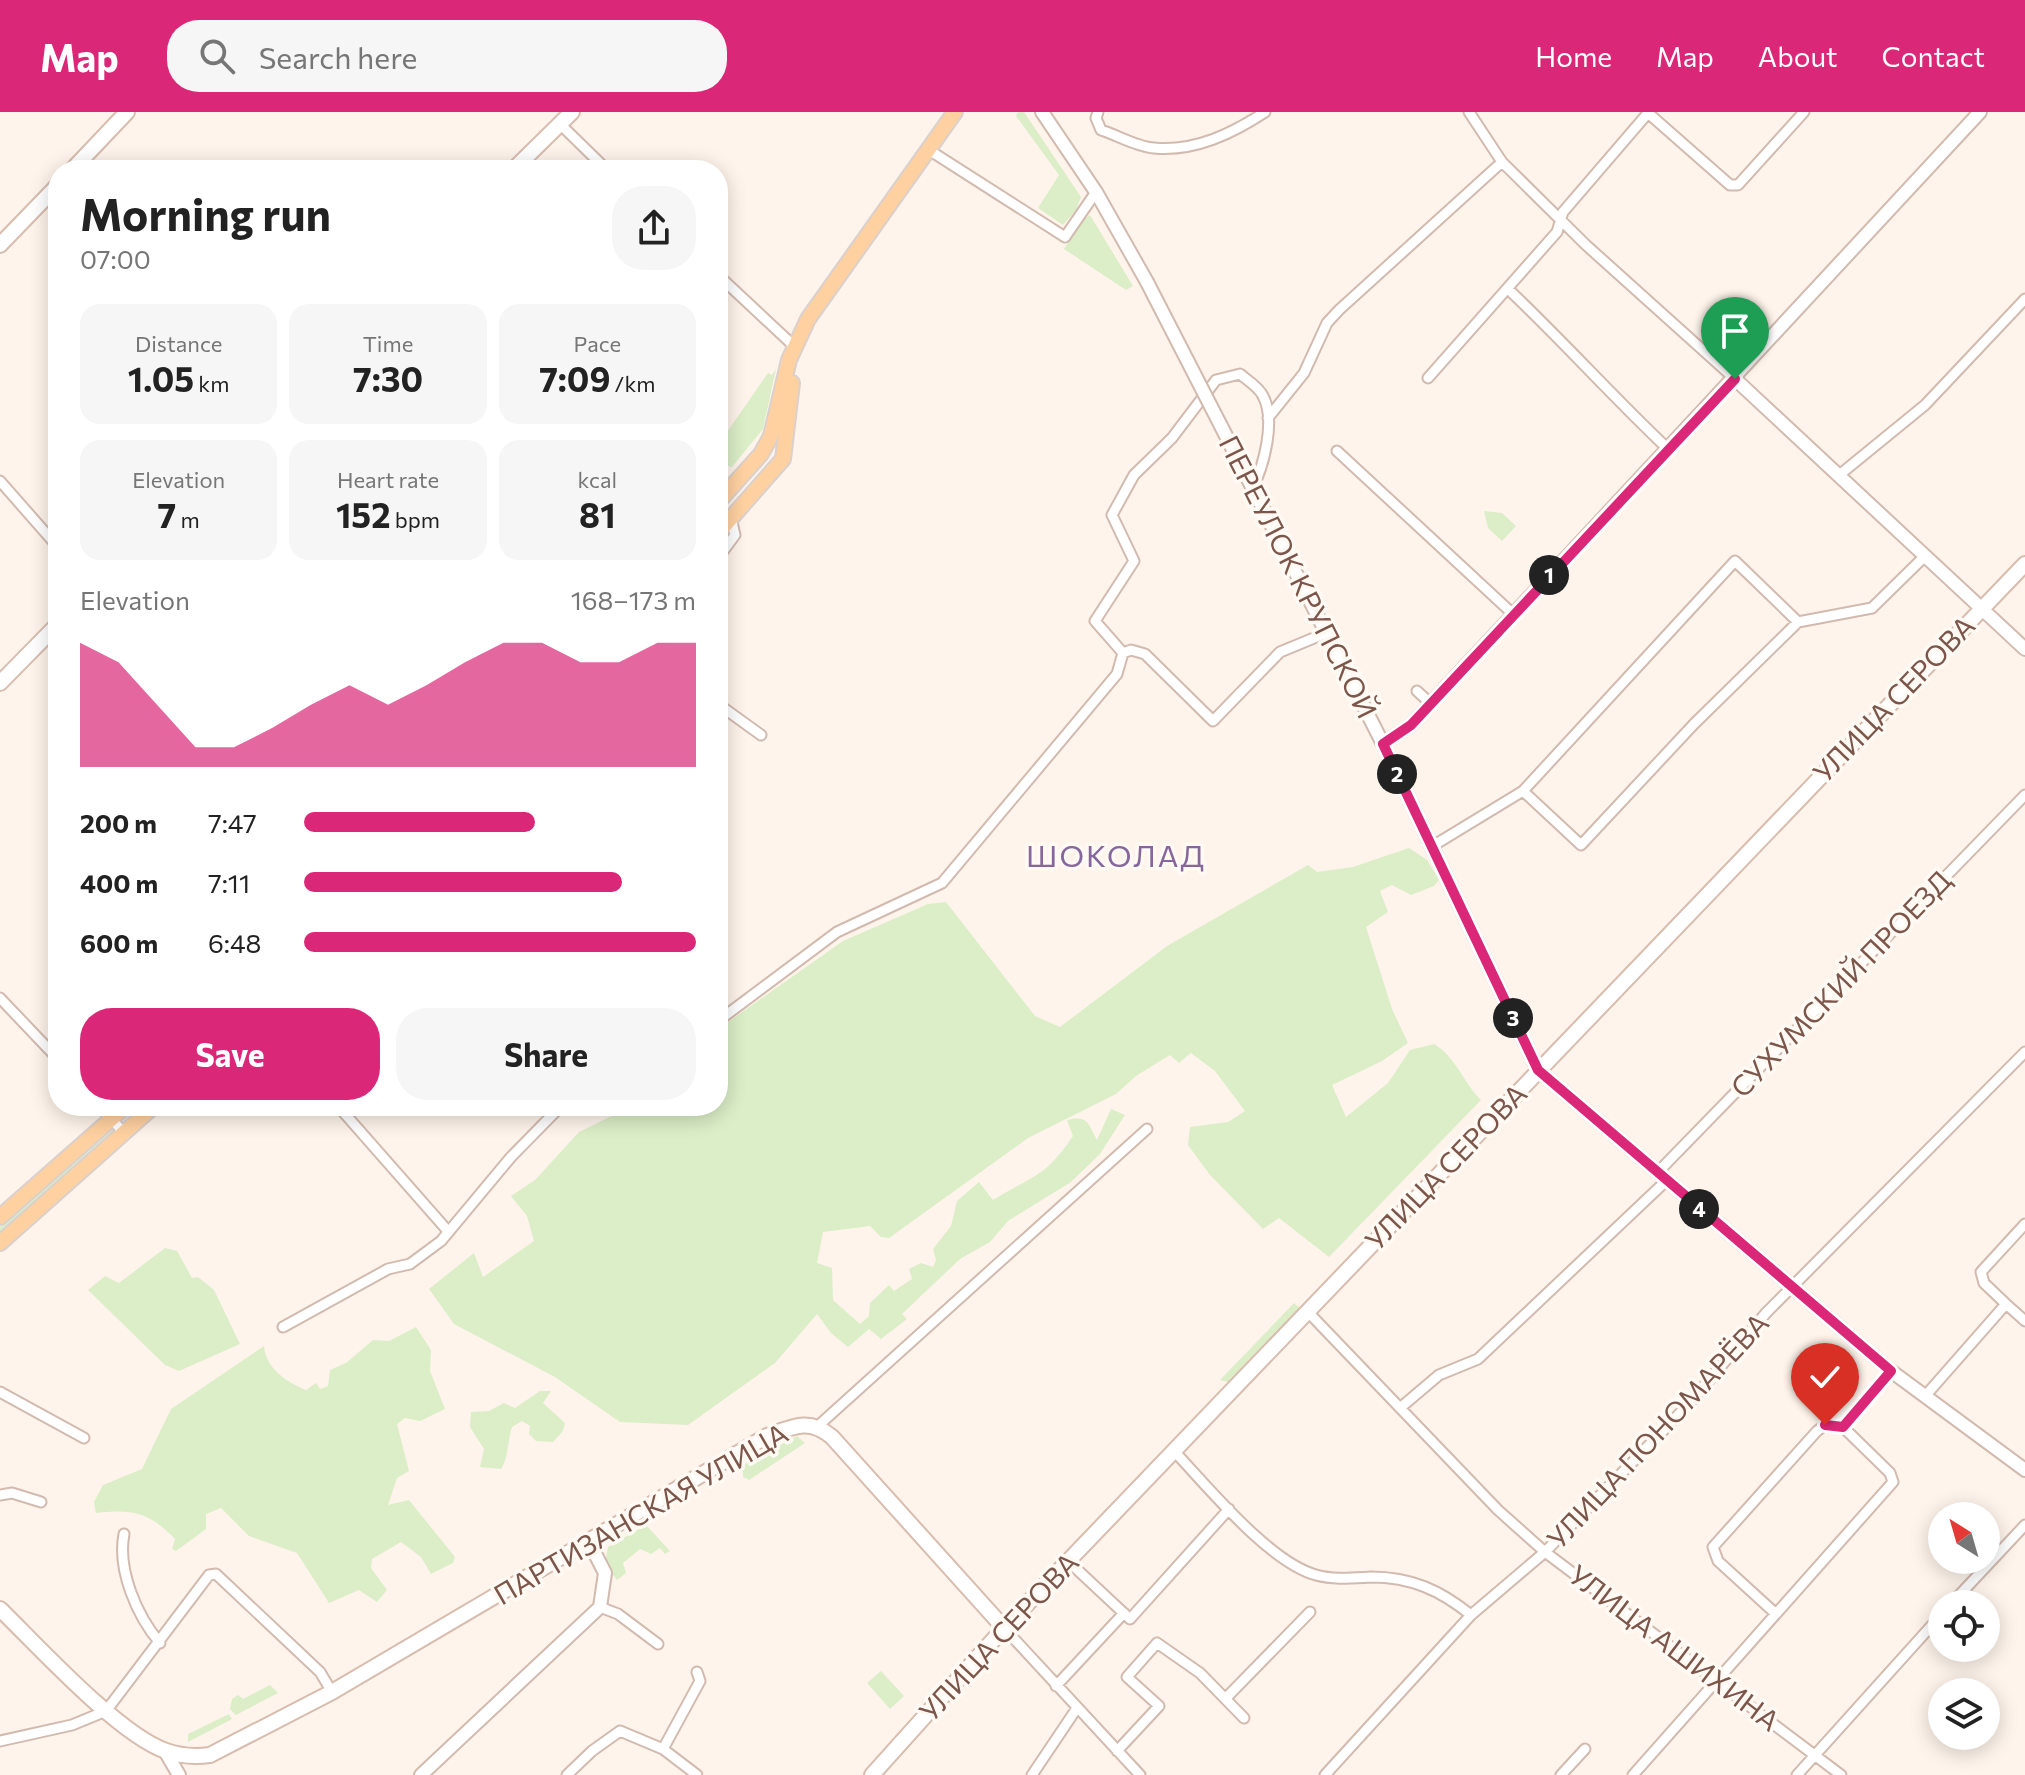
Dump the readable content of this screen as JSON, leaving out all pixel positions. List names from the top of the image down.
{
  "streets": {
    "main road": ["УЛИЦА СЕРОВА", "ПАРТИЗАНСКАЯ УЛИЦА"],
    "street": [
      "ПЕРЕУЛОК КРУПСКОЙ",
      "СУХУМСКИЙ ПРОЕЗД",
      "УЛИЦА ПОНОМАРЁВА",
      "УЛИЦА АШИХИНА"
    ]
  },
  "crossings": [
    ["ПЕРЕУЛОК КРУПСКОЙ", "УЛИЦА СЕРОВА"],
    ["ПЕРЕУЛОК КРУПСКОЙ", "СУХУМСКИЙ ПРОЕЗД"],
    ["ПЕРЕУЛОК КРУПСКОЙ", "УЛИЦА ПОНОМАРЁВА"],
    ["УЛИЦА СЕРОВА", "УЛИЦА АШИХИНА"],
    ["СУХУМСКИЙ ПРОЕЗД", "УЛИЦА АШИХИНА"],
    ["УЛИЦА ПОНОМАРЁВА", "УЛИЦА АШИХИНА"]
  ],
  "districts": ["ШОКОЛАД"],
  "north": "top left",
  "page": {
    "header": "Map",
    "search": "Search here",
    "nav": [
      "Home",
      "Map",
      "About",
      "Contact"
    ],
    "heading": ["Morning run", "07:00"],
    "stats": [
      ["Distance", "1.05 km"],
      ["Time", "7:30"],
      ["Pace", "7:09 /km"],
      ["Elevation", "7 m"],
      ["Heart rate", "152 bpm"],
      ["kcal", "81"]
    ],
    "pins": [
      "1",
      "2",
      "3",
      "4"
    ],
    "chart": ["Elevation", "168–173 m"],
    "list": [
      {
        "name": "200 m",
        "note": "7:47"
      },
      {
        "name": "400 m",
        "note": "7:11"
      },
      {
        "name": "600 m",
        "note": "6:48"
      }
    ],
    "buttons": ["Save", "Share"]
  }
}
